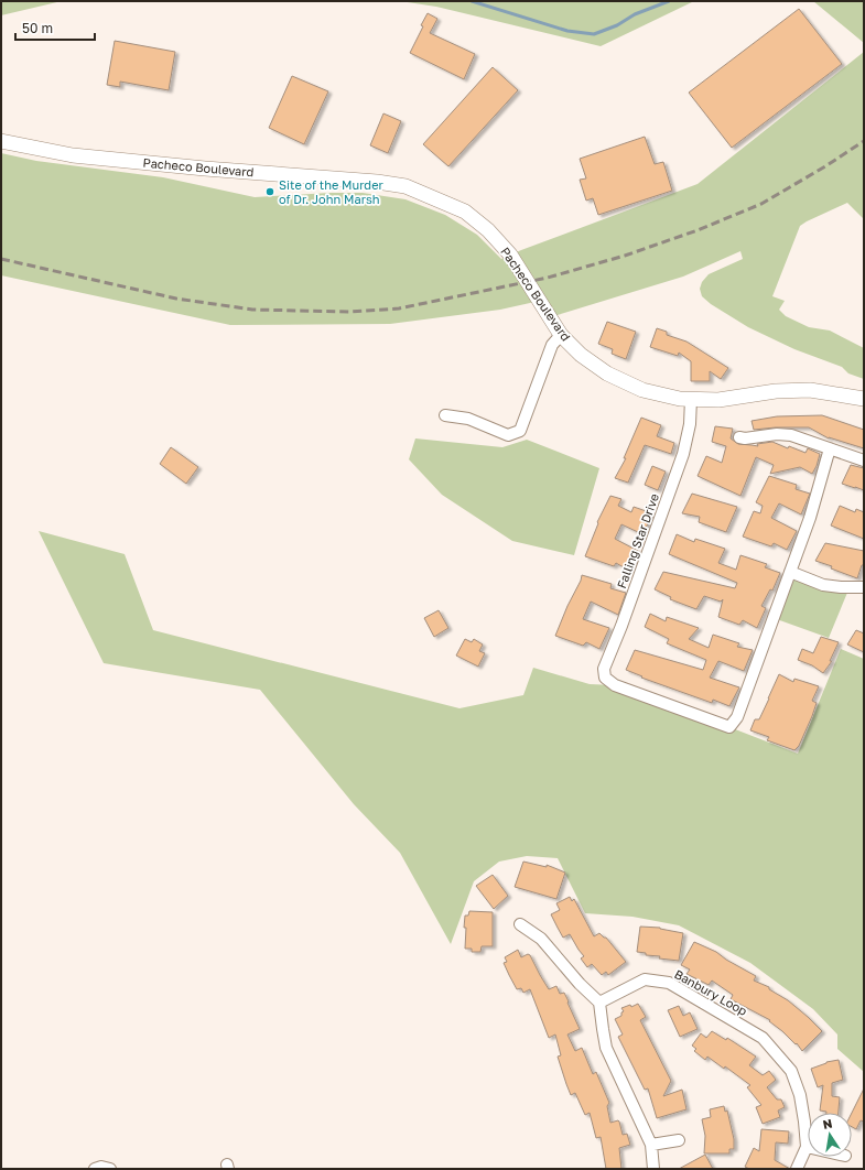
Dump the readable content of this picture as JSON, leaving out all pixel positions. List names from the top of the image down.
{
  "streets": {
    "main road": ["Pacheco Boulevard"],
    "street": ["Falling Star Drive", "Banbury Loop"]
  },
  "crossings": [
    ["Pacheco Boulevard", "Falling Star Drive"]
  ],
  "places": ["Site of the Murder of Dr. John Marsh"],
  "scale_bar": "50 m",
  "north": "top"
}
